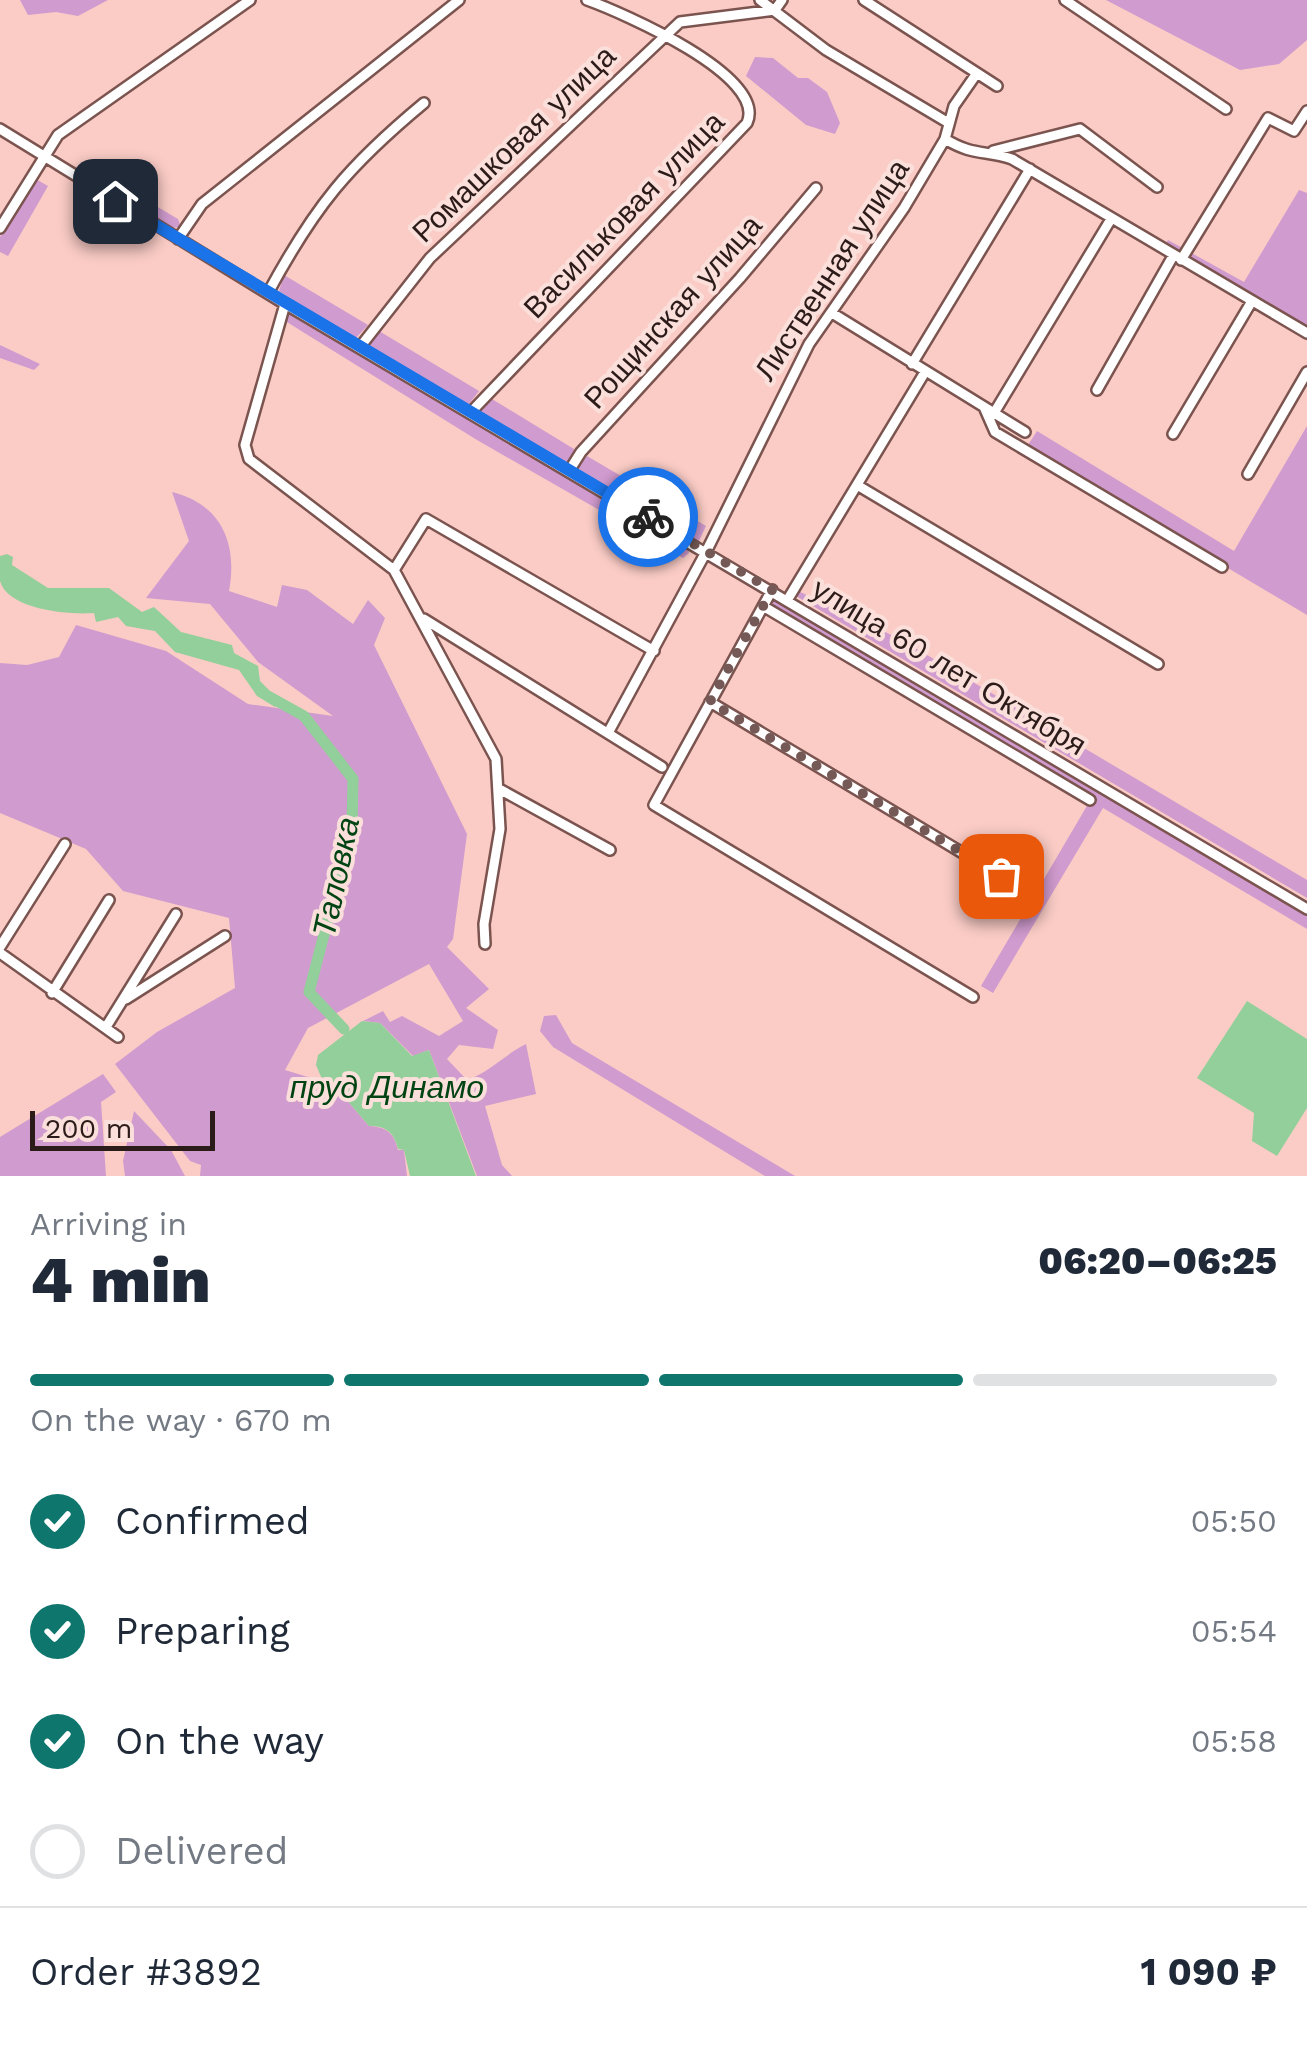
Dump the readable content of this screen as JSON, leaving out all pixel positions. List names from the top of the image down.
{
  "streets": {
    "street": [
      "Ромашковая улица",
      "Васильковая улица",
      "Лиственная улица",
      "Рощинская улица",
      "улица 60 лет Октября"
    ]
  },
  "crossings": [
    ["Ромашковая улица", "Васильковая улица"],
    ["Ромашковая улица", "улица 60 лет Октября"],
    ["Васильковая улица", "улица 60 лет Октября"],
    ["Лиственная улица", "улица 60 лет Октября"],
    ["Рощинская улица", "улица 60 лет Октября"]
  ],
  "water": ["Таловка", "пруд Динамо"],
  "scale_bar": "200 m",
  "page": {
    "scale": "200 m",
    "heading": ["4 min", "Arriving in", "06:20–06:25"],
    "panel": ["Order #3892", "1 090 ₽"],
    "bar": "On the way · 670 m",
    "list": [
      ["Confirmed", "05:50"],
      ["Preparing", "05:54"],
      ["On the way", "05:58"],
      "Delivered"
    ]
  }
}
